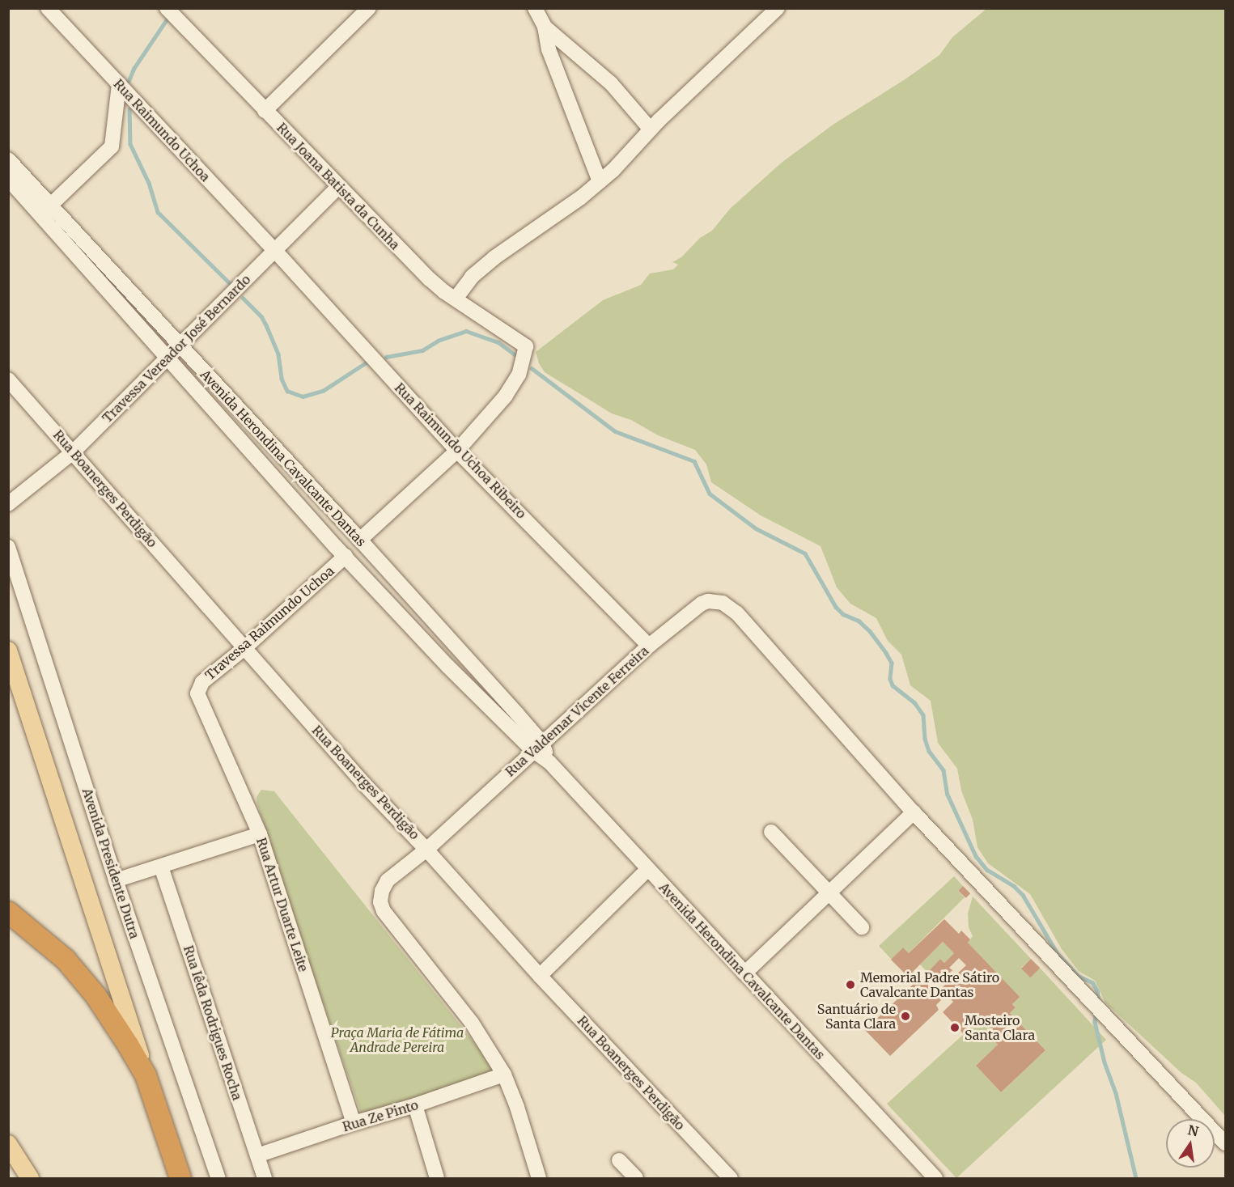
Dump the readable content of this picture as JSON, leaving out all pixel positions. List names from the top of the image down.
{
  "streets": {
    "street": [
      "Rua Raimundo Uchoa",
      "Rua Joana Batista da Cunha",
      "Travessa Vereador José Bernardo",
      "Rua Raimundo Uchoa Ribeiro",
      "Avenida Herondina Cavalcante Dantas",
      "Rua Boanerges Perdigão",
      "Travessa Raimundo Uchoa",
      "Rua Valdemar Vicente Ferreira",
      "Avenida Presidente Dutra",
      "Rua Artur Duarte Leite",
      "Rua Iêda Rodrigues Rocha",
      "Rua Ze Pinto"
    ]
  },
  "crossings": [
    ["Rua Raimundo Uchoa", "Travessa Vereador José Bernardo"],
    ["Rua Raimundo Uchoa", "Rua Raimundo Uchoa Ribeiro"],
    ["Rua Joana Batista da Cunha", "Travessa Vereador José Bernardo"],
    ["Rua Joana Batista da Cunha", "Rua Raimundo Uchoa Ribeiro"],
    ["Travessa Vereador José Bernardo", "Rua Raimundo Uchoa Ribeiro"],
    ["Travessa Vereador José Bernardo", "Avenida Herondina Cavalcante Dantas"],
    ["Travessa Vereador José Bernardo", "Rua Boanerges Perdigão"],
    ["Rua Raimundo Uchoa Ribeiro", "Rua Valdemar Vicente Ferreira"],
    ["Avenida Herondina Cavalcante Dantas", "Travessa Raimundo Uchoa"],
    ["Avenida Herondina Cavalcante Dantas", "Rua Valdemar Vicente Ferreira"],
    ["Rua Boanerges Perdigão", "Travessa Raimundo Uchoa"],
    ["Rua Boanerges Perdigão", "Rua Valdemar Vicente Ferreira"],
    ["Travessa Raimundo Uchoa", "Rua Artur Duarte Leite"],
    ["Rua Valdemar Vicente Ferreira", "Rua Ze Pinto"],
    ["Rua Artur Duarte Leite", "Rua Ze Pinto"],
    ["Rua Iêda Rodrigues Rocha", "Rua Ze Pinto"]
  ],
  "parks": ["Praça Maria de Fátima Andrade Pereira"],
  "places": ["Memorial Padre Sátiro Cavalcante Dantas", "Santuário de Santa Clara", "Mosteiro Santa Clara"],
  "north": "top"
}
